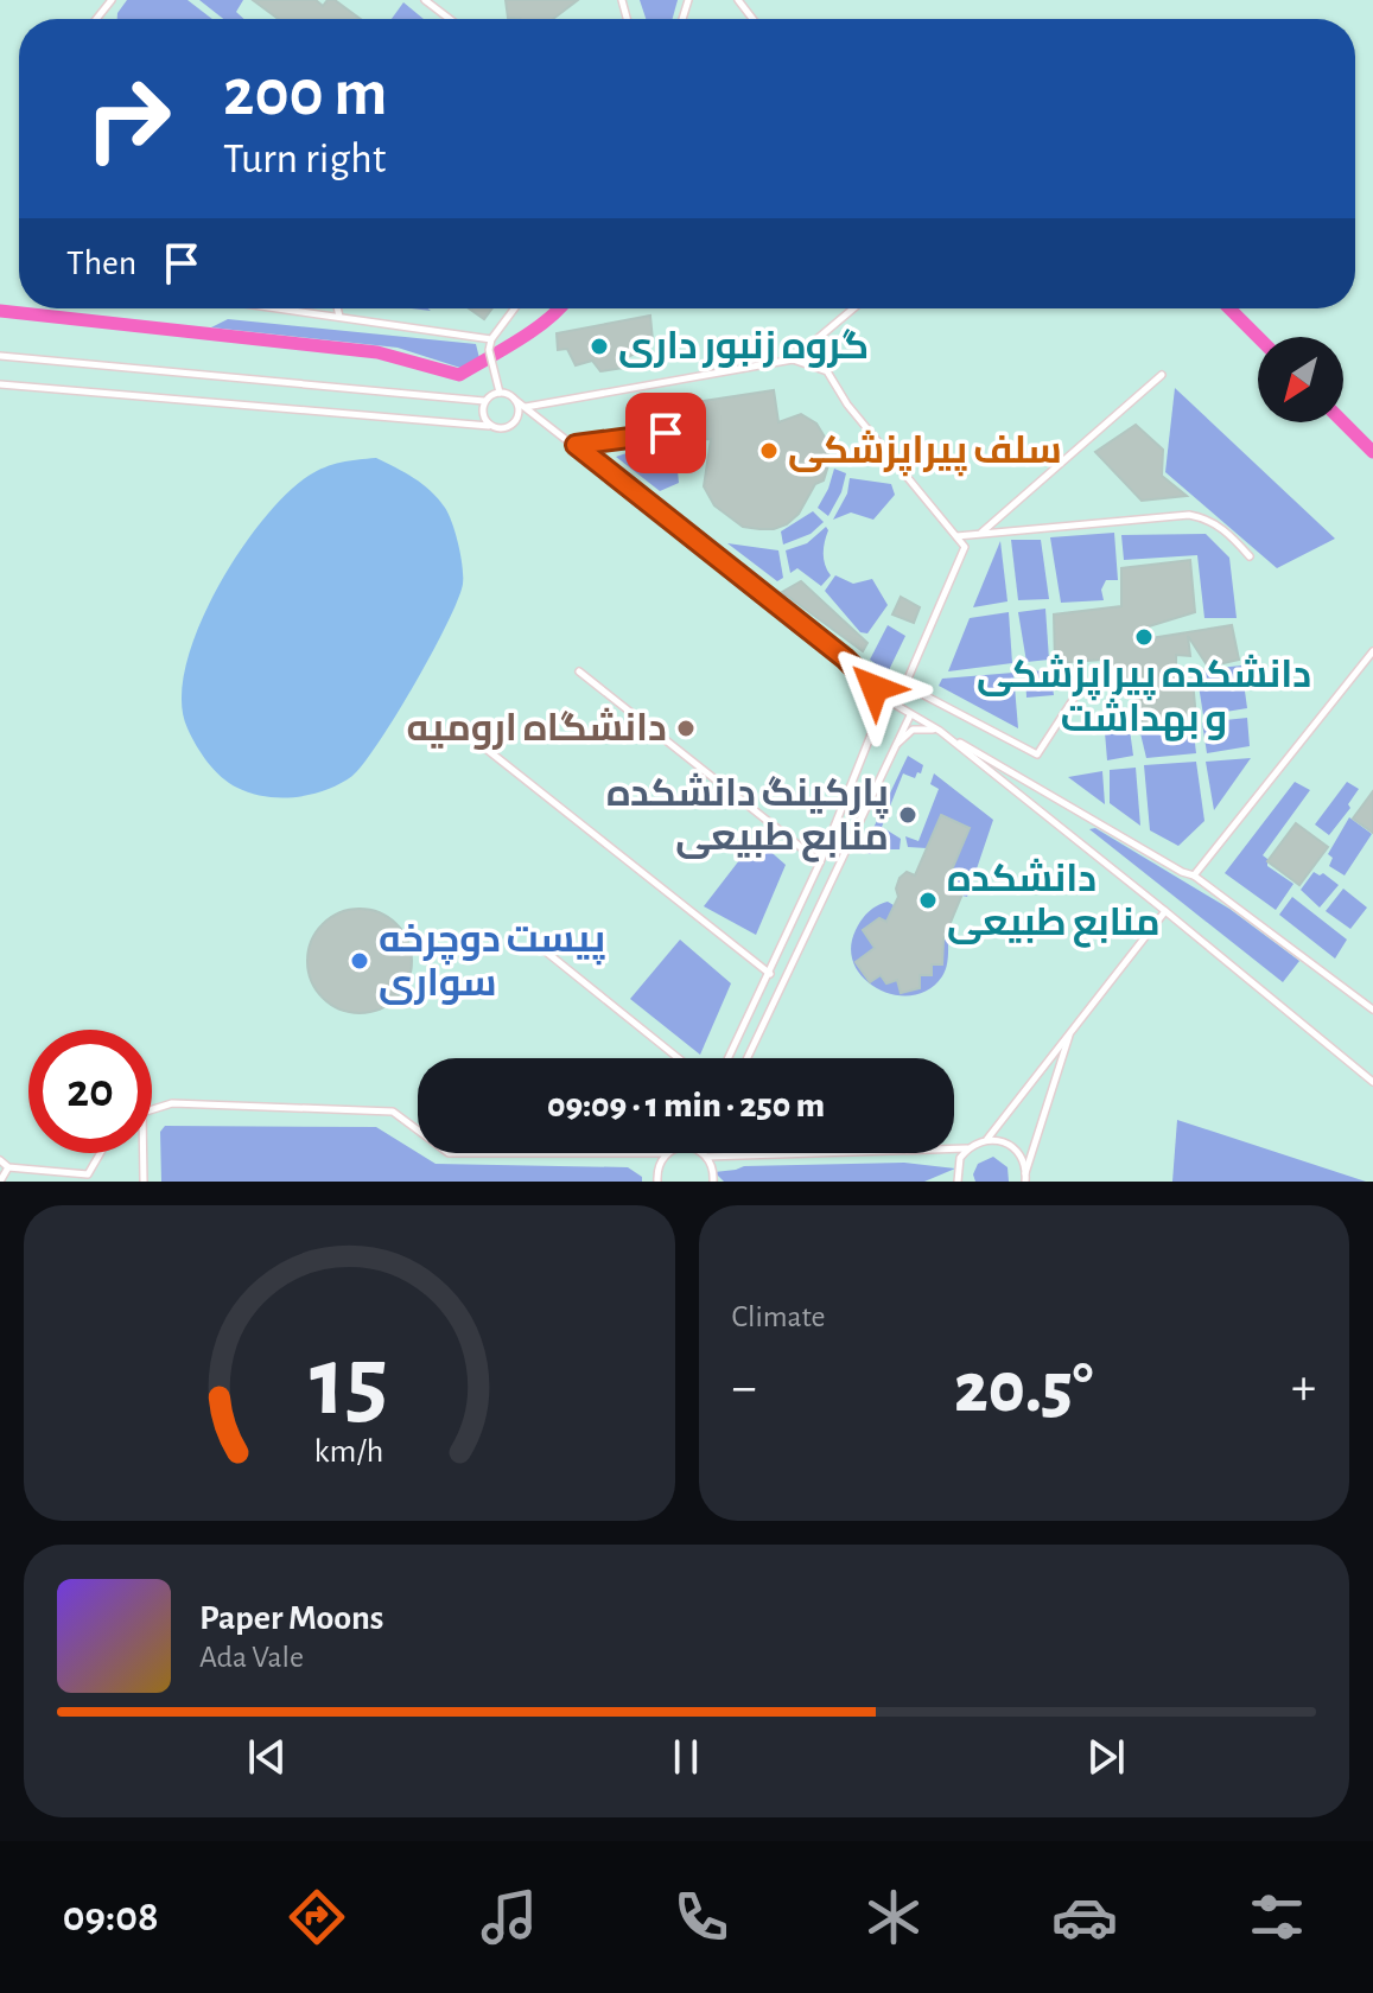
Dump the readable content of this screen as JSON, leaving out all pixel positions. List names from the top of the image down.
{
  "places": [
    "گروه زنبور داری",
    "سلف پیراپزشکی",
    "دانشکده پیراپزشکی و بهداشت",
    "دانشگاه ارومیه",
    "پارکینگ دانشکده منابع طبیعی",
    "دانشکده منابع طبیعی",
    "پیست دوچرخه سواری"
  ],
  "north": "bottom left",
  "page": {
    "turn": ["200 m", "Turn right"],
    "then": "Then",
    "limit": "20",
    "trip": "09:09 · 1 min · 250 m",
    "tile": "Climate",
    "heat": ["−", "20.5°", "+"],
    "song": ["Paper Moons", "Ada Vale"],
    "tabs": "09:08",
    "gauge": ["15", "km/h"]
  }
}
